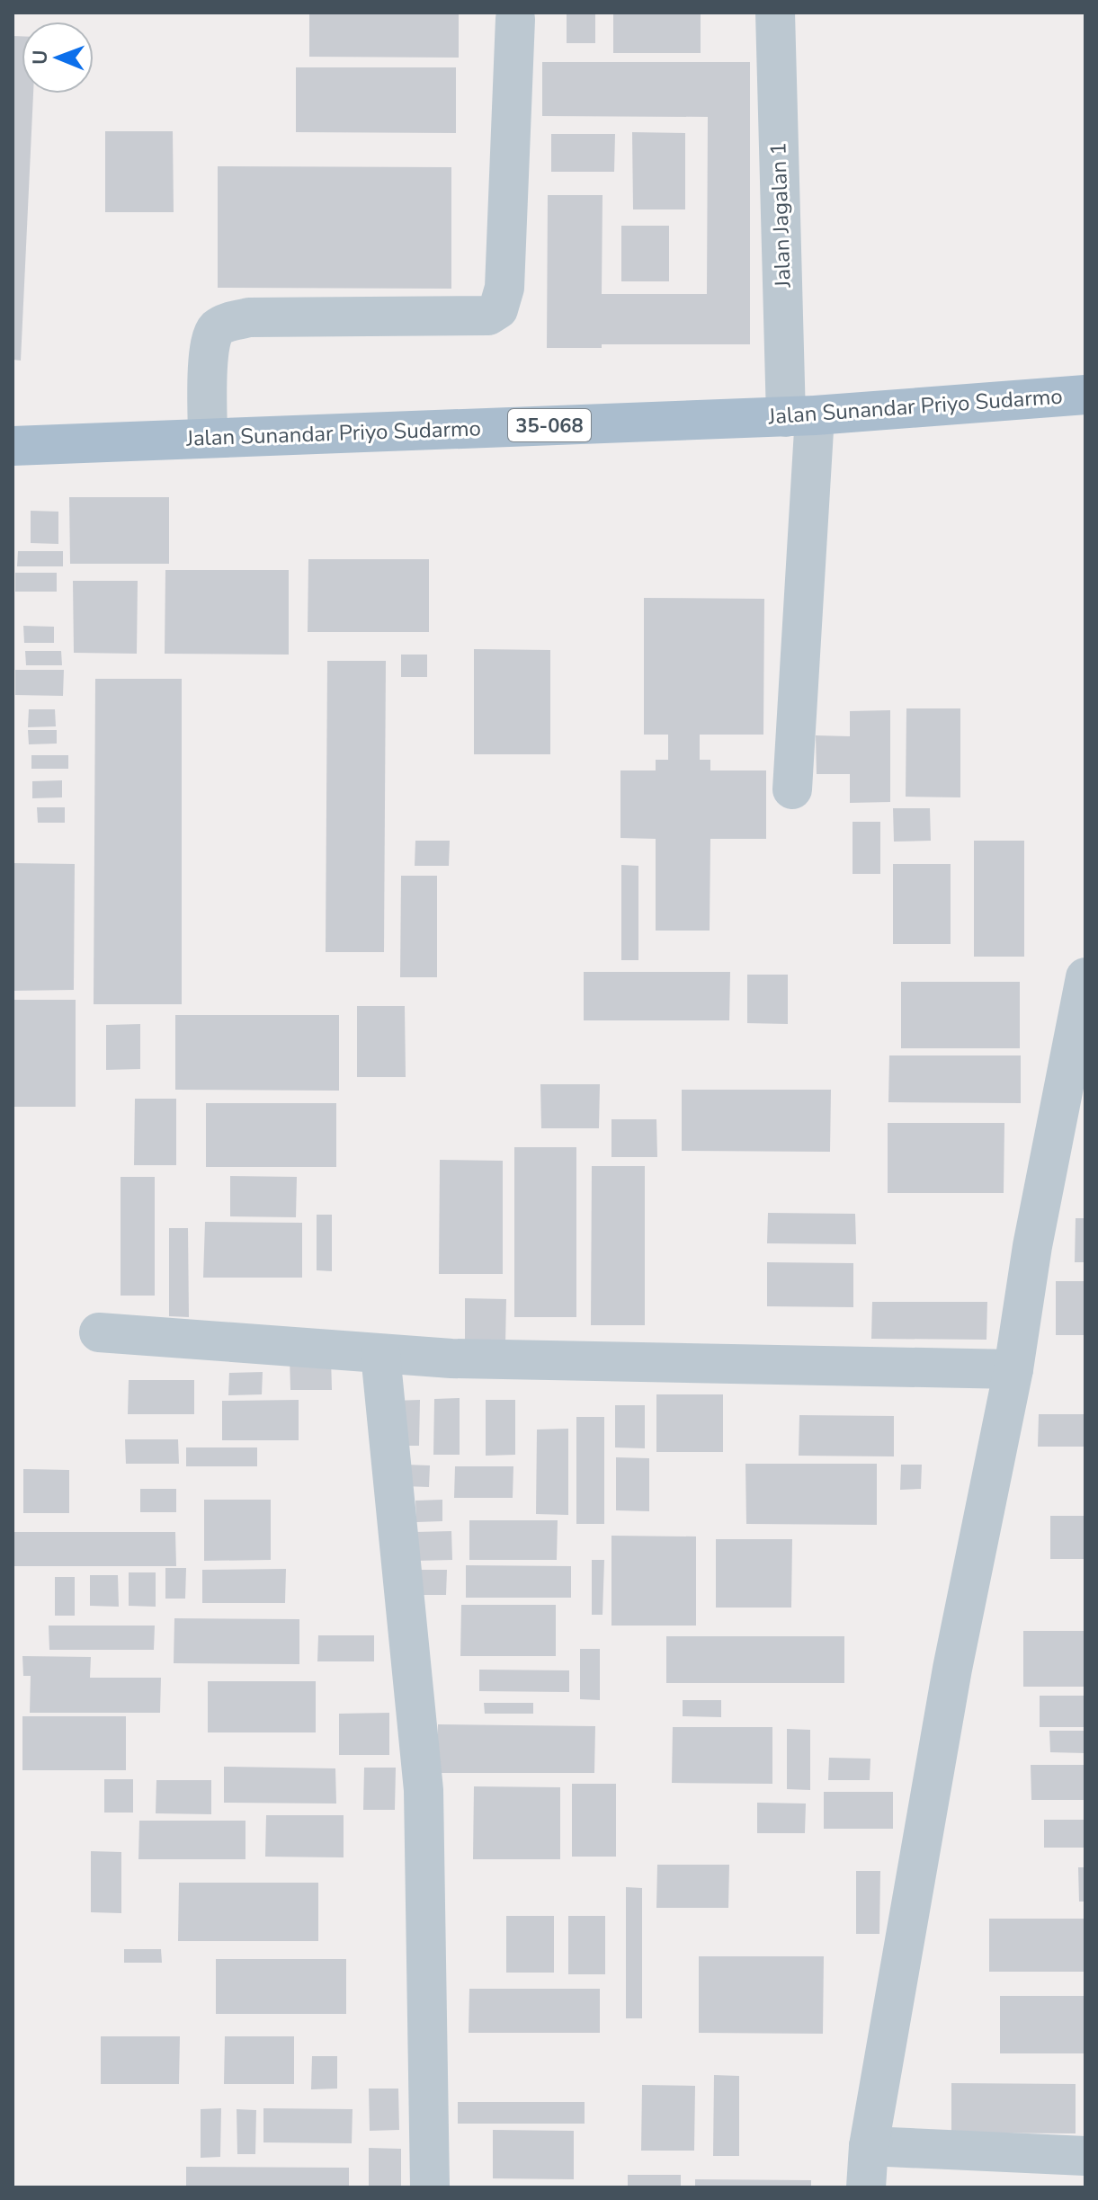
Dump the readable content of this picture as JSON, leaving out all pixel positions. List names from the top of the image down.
{
  "streets": {
    "main road": ["Jalan Sunandar Priyo Sudarmo", "35-068"],
    "street": ["Jalan Jagalan 1"]
  },
  "crossings": [
    ["Jalan Jagalan 1", "Jalan Sunandar Priyo Sudarmo"]
  ],
  "north": "left"
}
